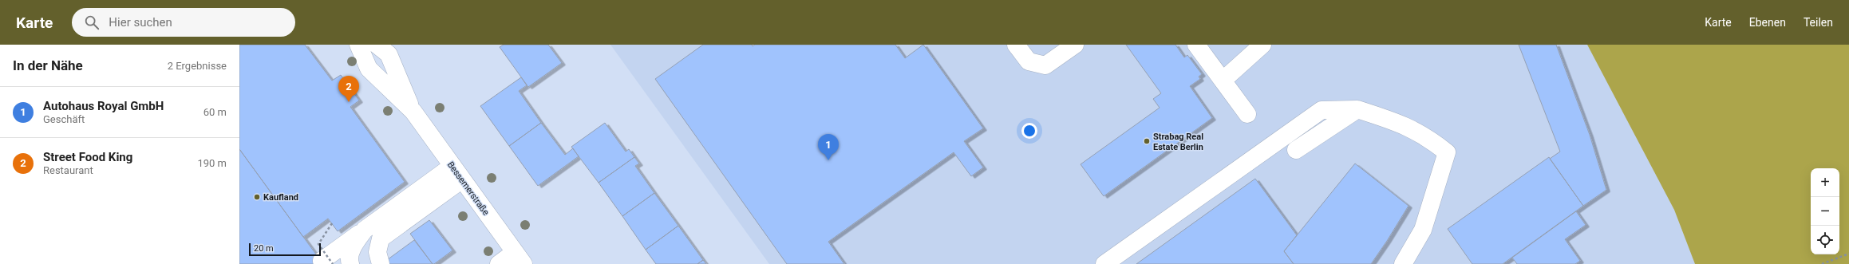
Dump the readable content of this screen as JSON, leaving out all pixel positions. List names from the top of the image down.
{
  "streets": {
    "street": ["Bessemerstraße"]
  },
  "places": ["Strabag Real Estate Berlin", "Kaufland"],
  "scale_bar": "20 m",
  "page": {
    "header": "Karte",
    "search": "Hier suchen",
    "nav": ["Karte", "Ebenen", "Teilen"],
    "heading": ["In der Nähe", "2 Ergebnisse"],
    "pins": ["2", "1"],
    "list": [
      {
        "mark": "1",
        "name": "Autohaus Royal GmbH",
        "note": "Geschäft",
        "value": "60 m"
      },
      {
        "mark": "2",
        "name": "Street Food King",
        "note": "Restaurant",
        "value": "190 m"
      }
    ],
    "map_buttons": ["+", "−"],
    "scale": "20 m"
  }
}
